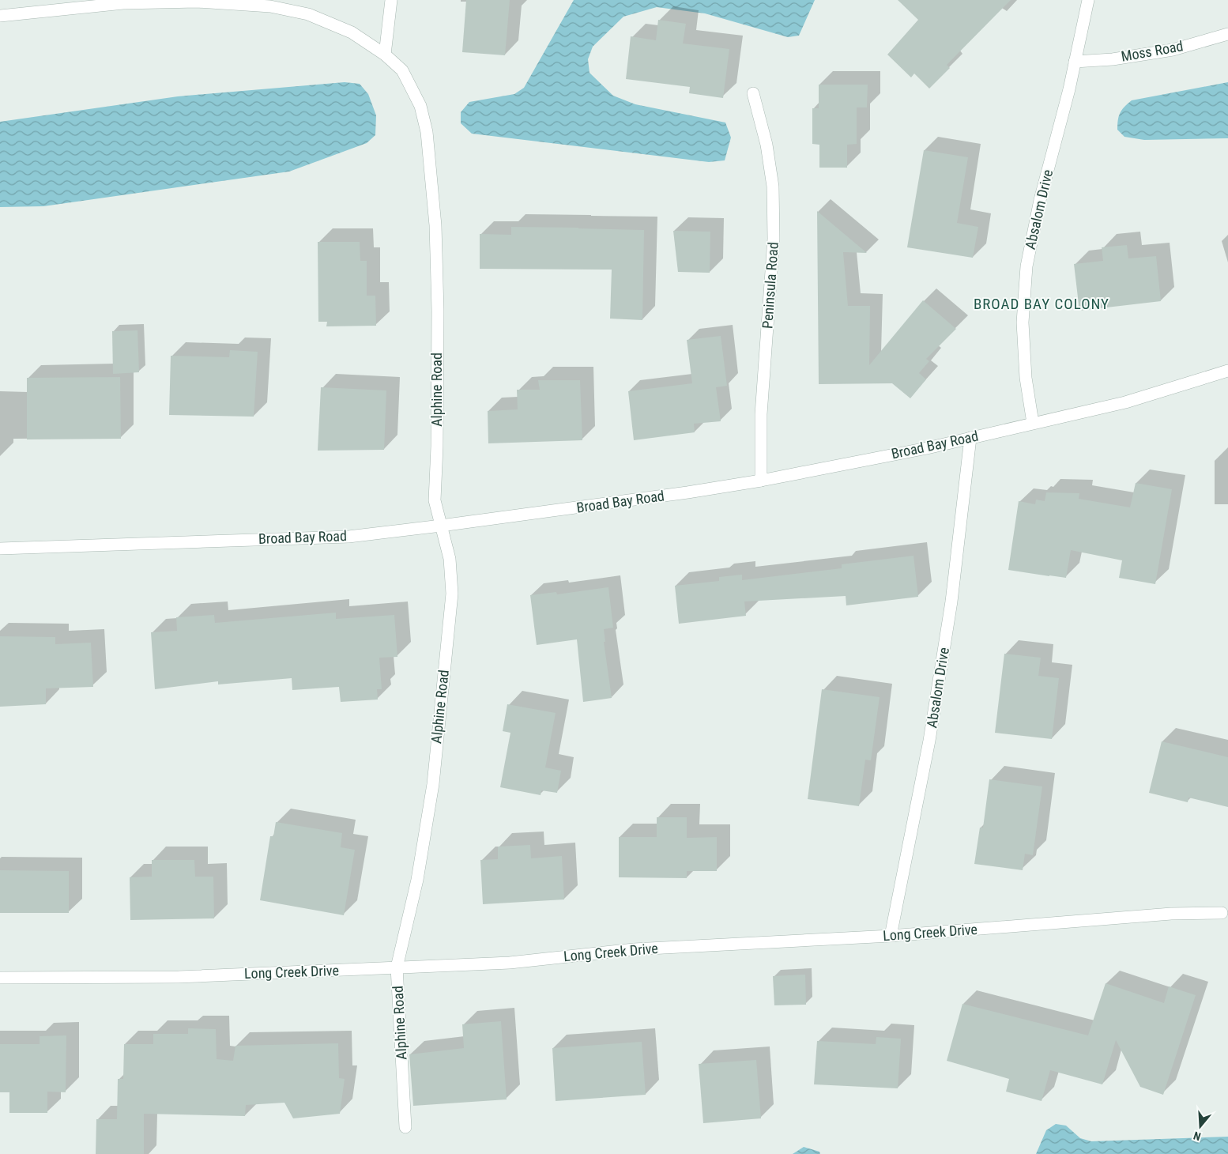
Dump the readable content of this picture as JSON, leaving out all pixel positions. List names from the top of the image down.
{
  "streets": {
    "street": [
      "Moss Road",
      "Absalom Drive",
      "Peninsula Road",
      "Alphine Road",
      "Broad Bay Road",
      "Long Creek Drive"
    ]
  },
  "crossings": [
    ["Moss Road", "Absalom Drive"],
    ["Absalom Drive", "Broad Bay Road"],
    ["Absalom Drive", "Long Creek Drive"],
    ["Peninsula Road", "Broad Bay Road"],
    ["Alphine Road", "Broad Bay Road"],
    ["Alphine Road", "Long Creek Drive"]
  ],
  "districts": ["BROAD BAY COLONY"],
  "north": "bottom"
}
